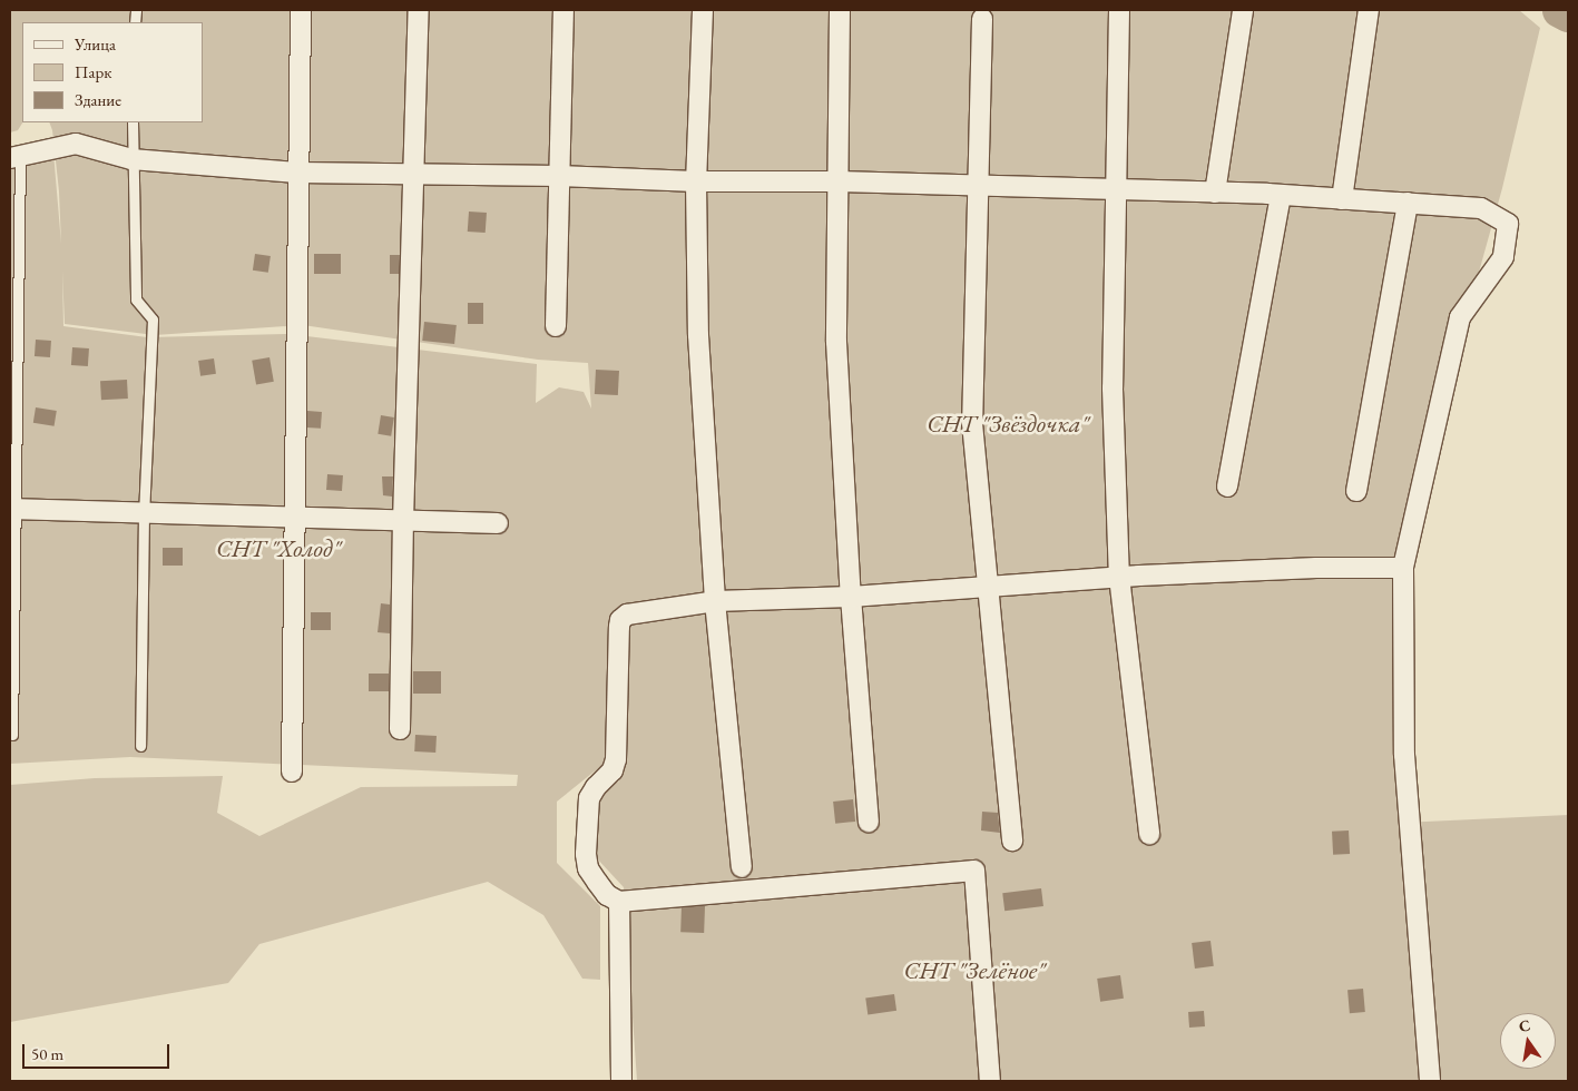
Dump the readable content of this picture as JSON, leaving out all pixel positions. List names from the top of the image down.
{
  "parks": ["СНТ \"Звёздочка\"", "СНТ \"Холод\"", "СНТ \"Зелёное\""],
  "legend": ["Улица", "Парк", "Здание"],
  "scale_bar": "50 m",
  "north": "top"
}
